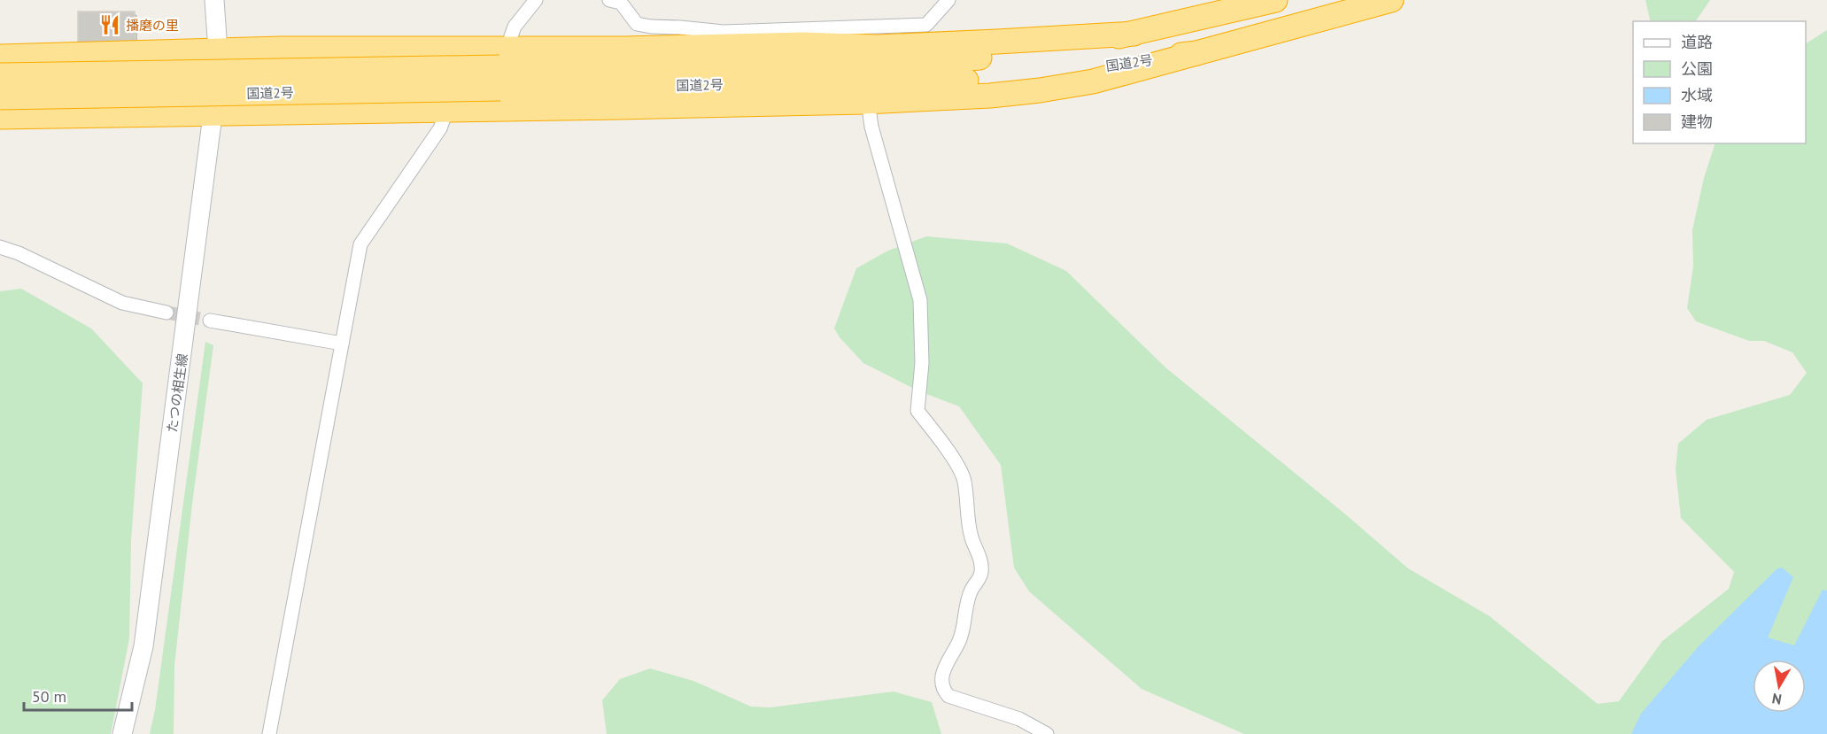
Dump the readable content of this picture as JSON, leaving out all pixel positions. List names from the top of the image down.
{
  "streets": {
    "highway": ["国道2号"],
    "main road": ["たつの相生線"]
  },
  "places": {
    "restaurant": ["播磨の里"]
  },
  "legend": [
    "道路",
    "公園",
    "水域",
    "建物"
  ],
  "scale_bar": "50 m",
  "north": "bottom"
}
